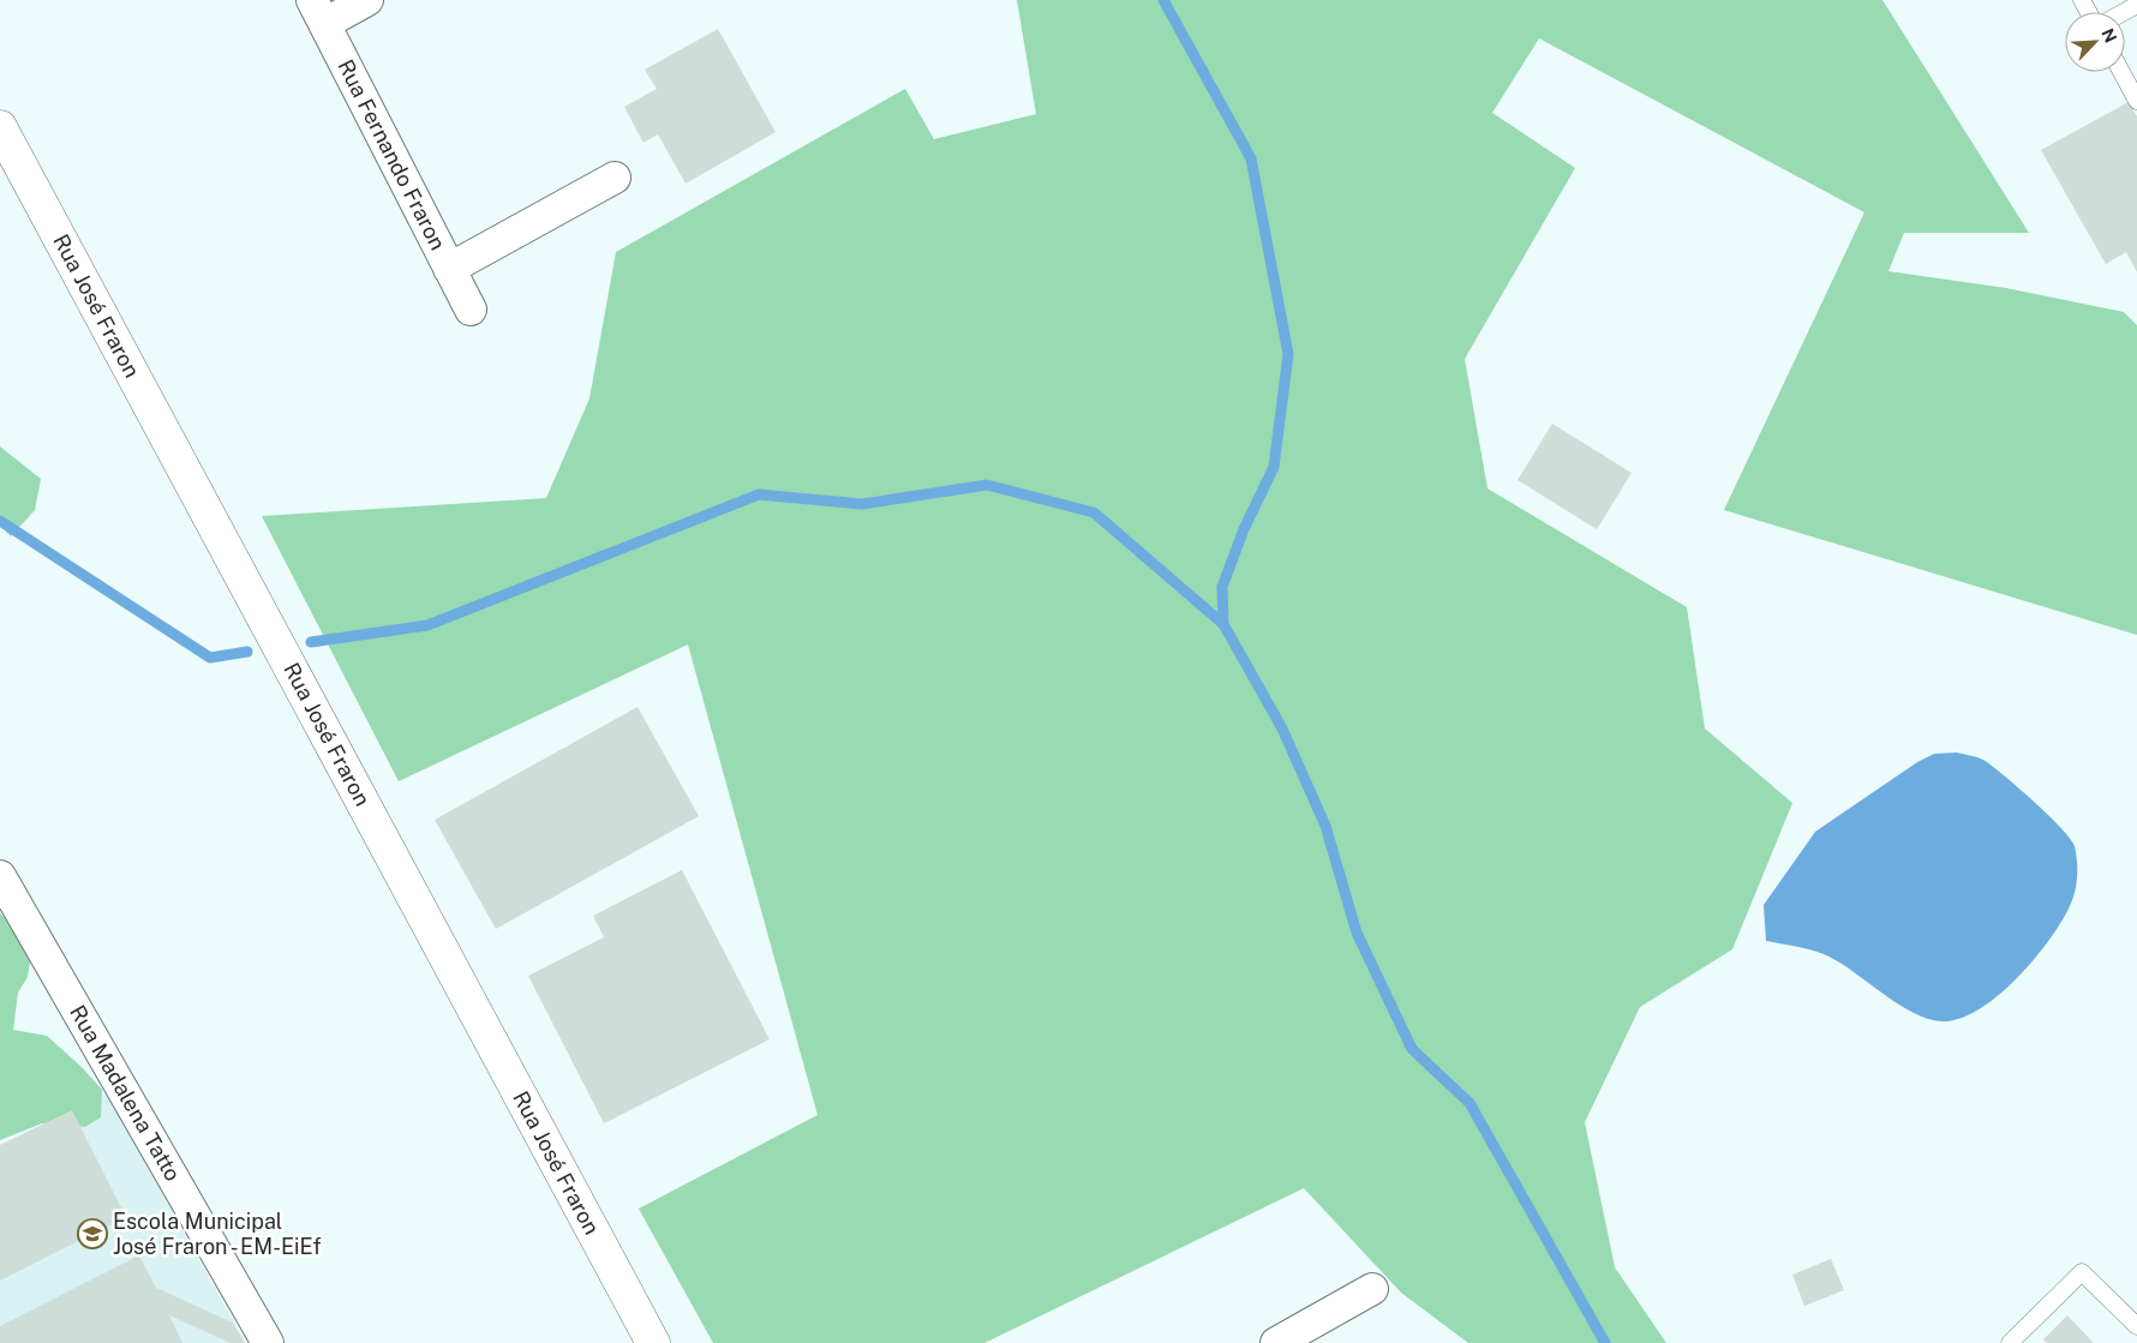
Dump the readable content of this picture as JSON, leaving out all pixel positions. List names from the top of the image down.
{
  "streets": {
    "street": ["Rua Fernando Fraron", "Rua José Fraron", "Rua Madalena Tatto"]
  },
  "places": {
    "school or university": ["Escola Municipal José Fraron - EM-EiEf"]
  },
  "north": "top right"
}
